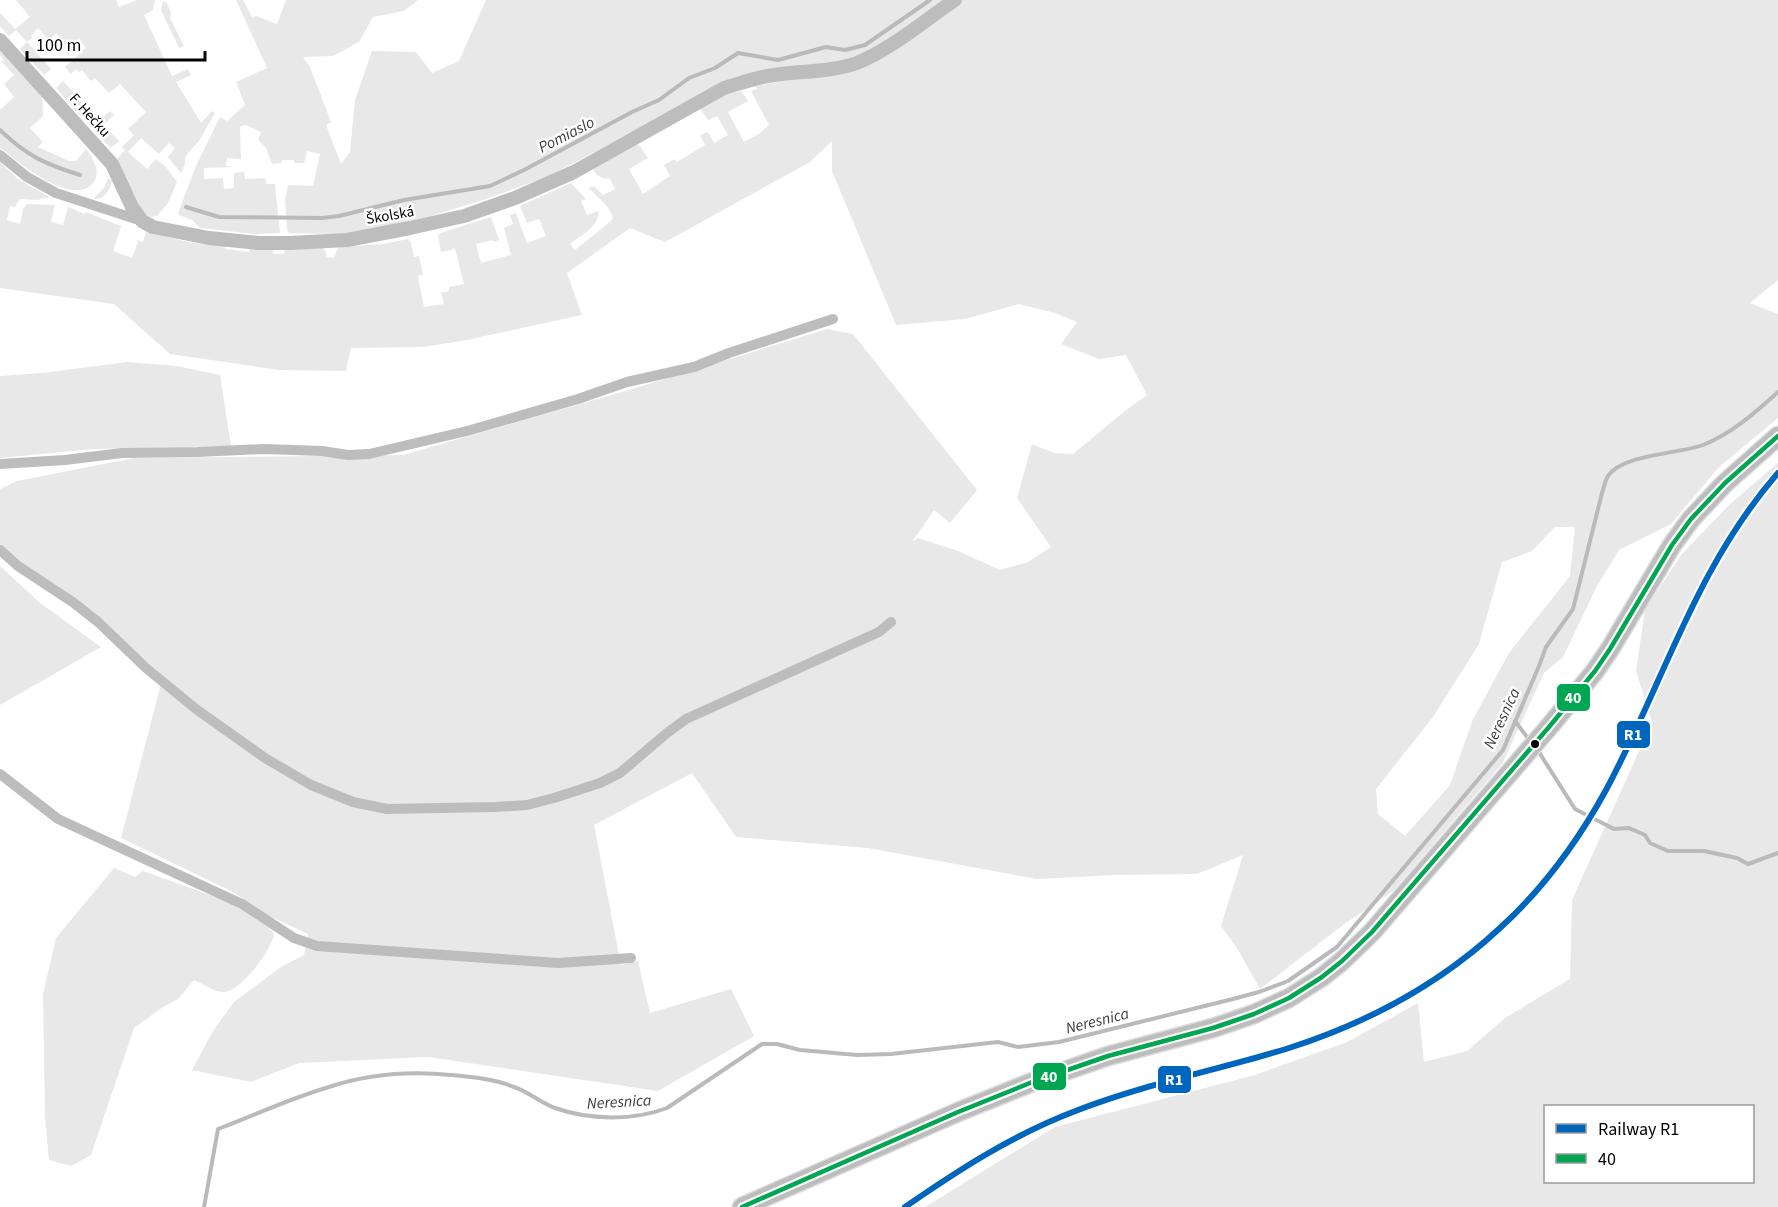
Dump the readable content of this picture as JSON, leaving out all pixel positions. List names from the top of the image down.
{
  "streets": {
    "street": ["F. Hečku", "Školská"]
  },
  "crossings": [
    ["F. Hečku", "Školská"]
  ],
  "water": ["Pomiaslo", "Neresnica"],
  "lines": ["transit line 40", "rail line R1"],
  "legend": ["Railway R1", "40"],
  "scale_bar": "100 m"
}
